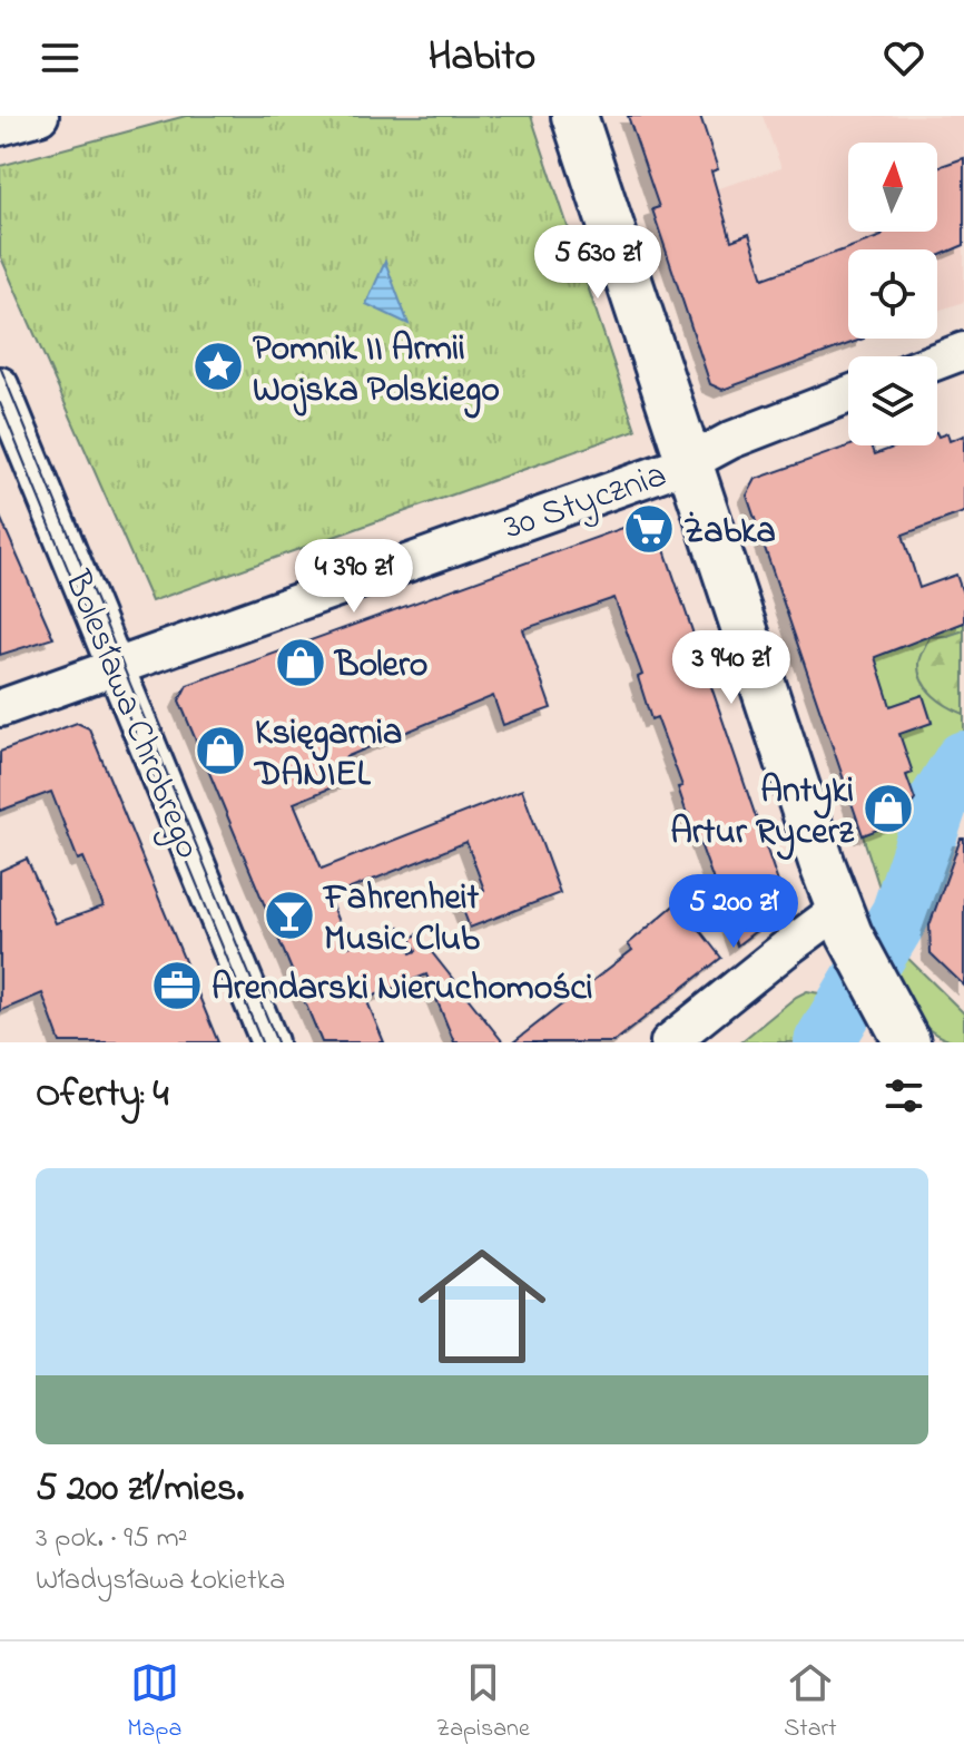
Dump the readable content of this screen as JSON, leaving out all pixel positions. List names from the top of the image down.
{
  "streets": {
    "street": ["30 Stycznia", "Bolesława Chrobrego"]
  },
  "crossings": [
    ["30 Stycznia", "Bolesława Chrobrego"]
  ],
  "places": {
    "place": ["Pomnik II Armii Wojska Polskiego"],
    "supermarket": ["Żabka"],
    "shop": ["Bolero", "Księgarnia DANIEL", "Antyki Artur Rycerz"],
    "bar": ["Fahrenheit Music Club"],
    "office": ["Arendarski Nieruchomości"]
  },
  "north": "top",
  "page": {
    "header": "Habito",
    "price": [
      "5 630 zł",
      "4 390 zł",
      "3 940 zł",
      "5 200 zł"
    ],
    "heading": "Oferty: 4",
    "list": [
      {
        "name": "5 200 zł/mies.",
        "note": "3 pok. · 95 m² · Władysława Łokietka"
      }
    ],
    "tabs": ["Mapa", "Zapisane", "Start"]
  }
}
